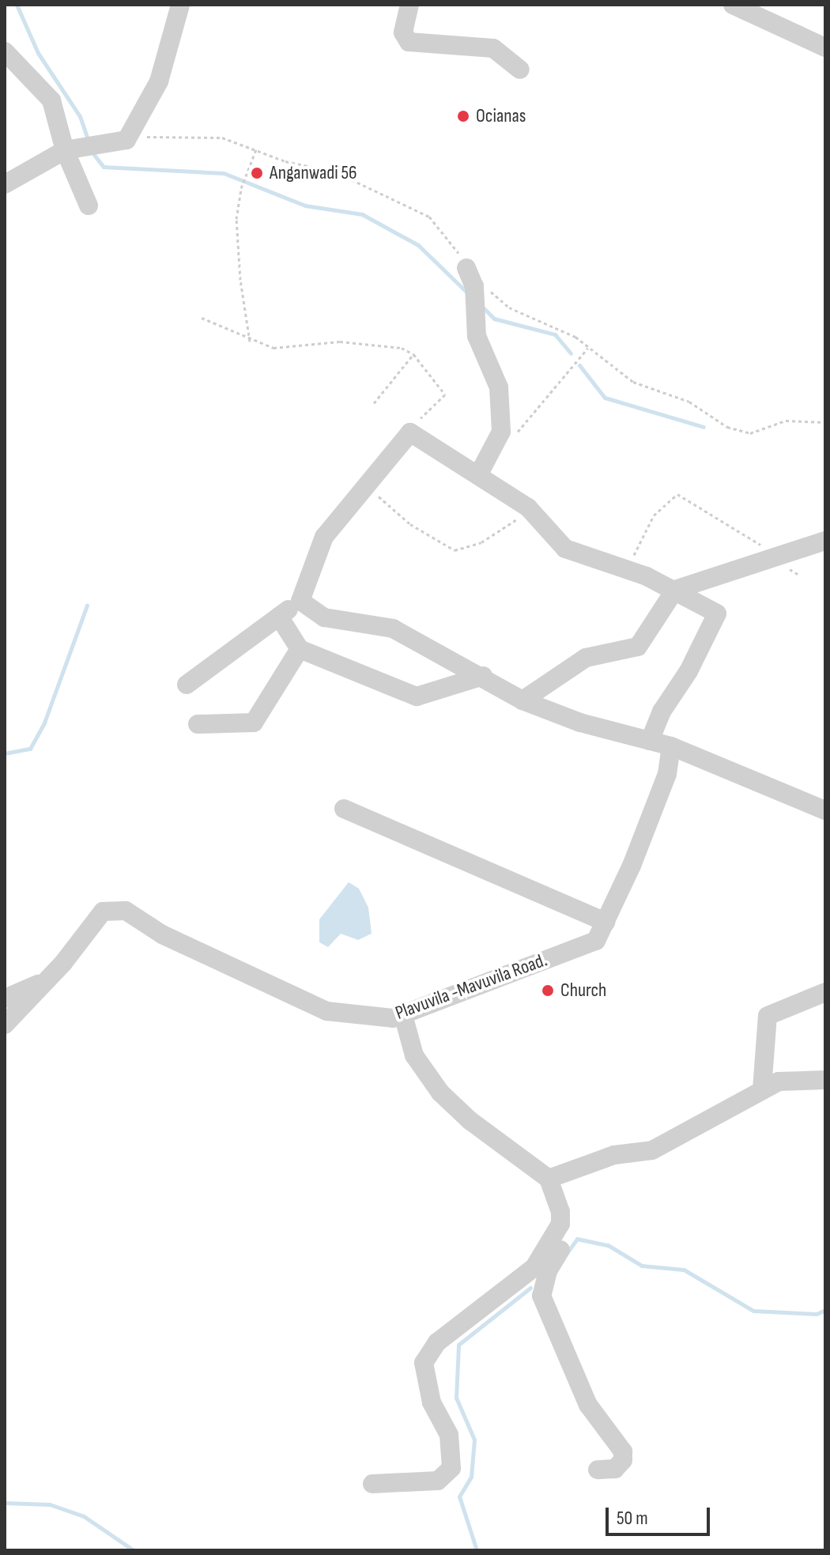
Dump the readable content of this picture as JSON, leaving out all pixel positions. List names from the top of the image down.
{
  "streets": {
    "street": ["Plavuvila -Mavuvila Road."]
  },
  "places": ["Ocianas", "Anganwadi 56", "Church"],
  "scale_bar": "50 m"
}
